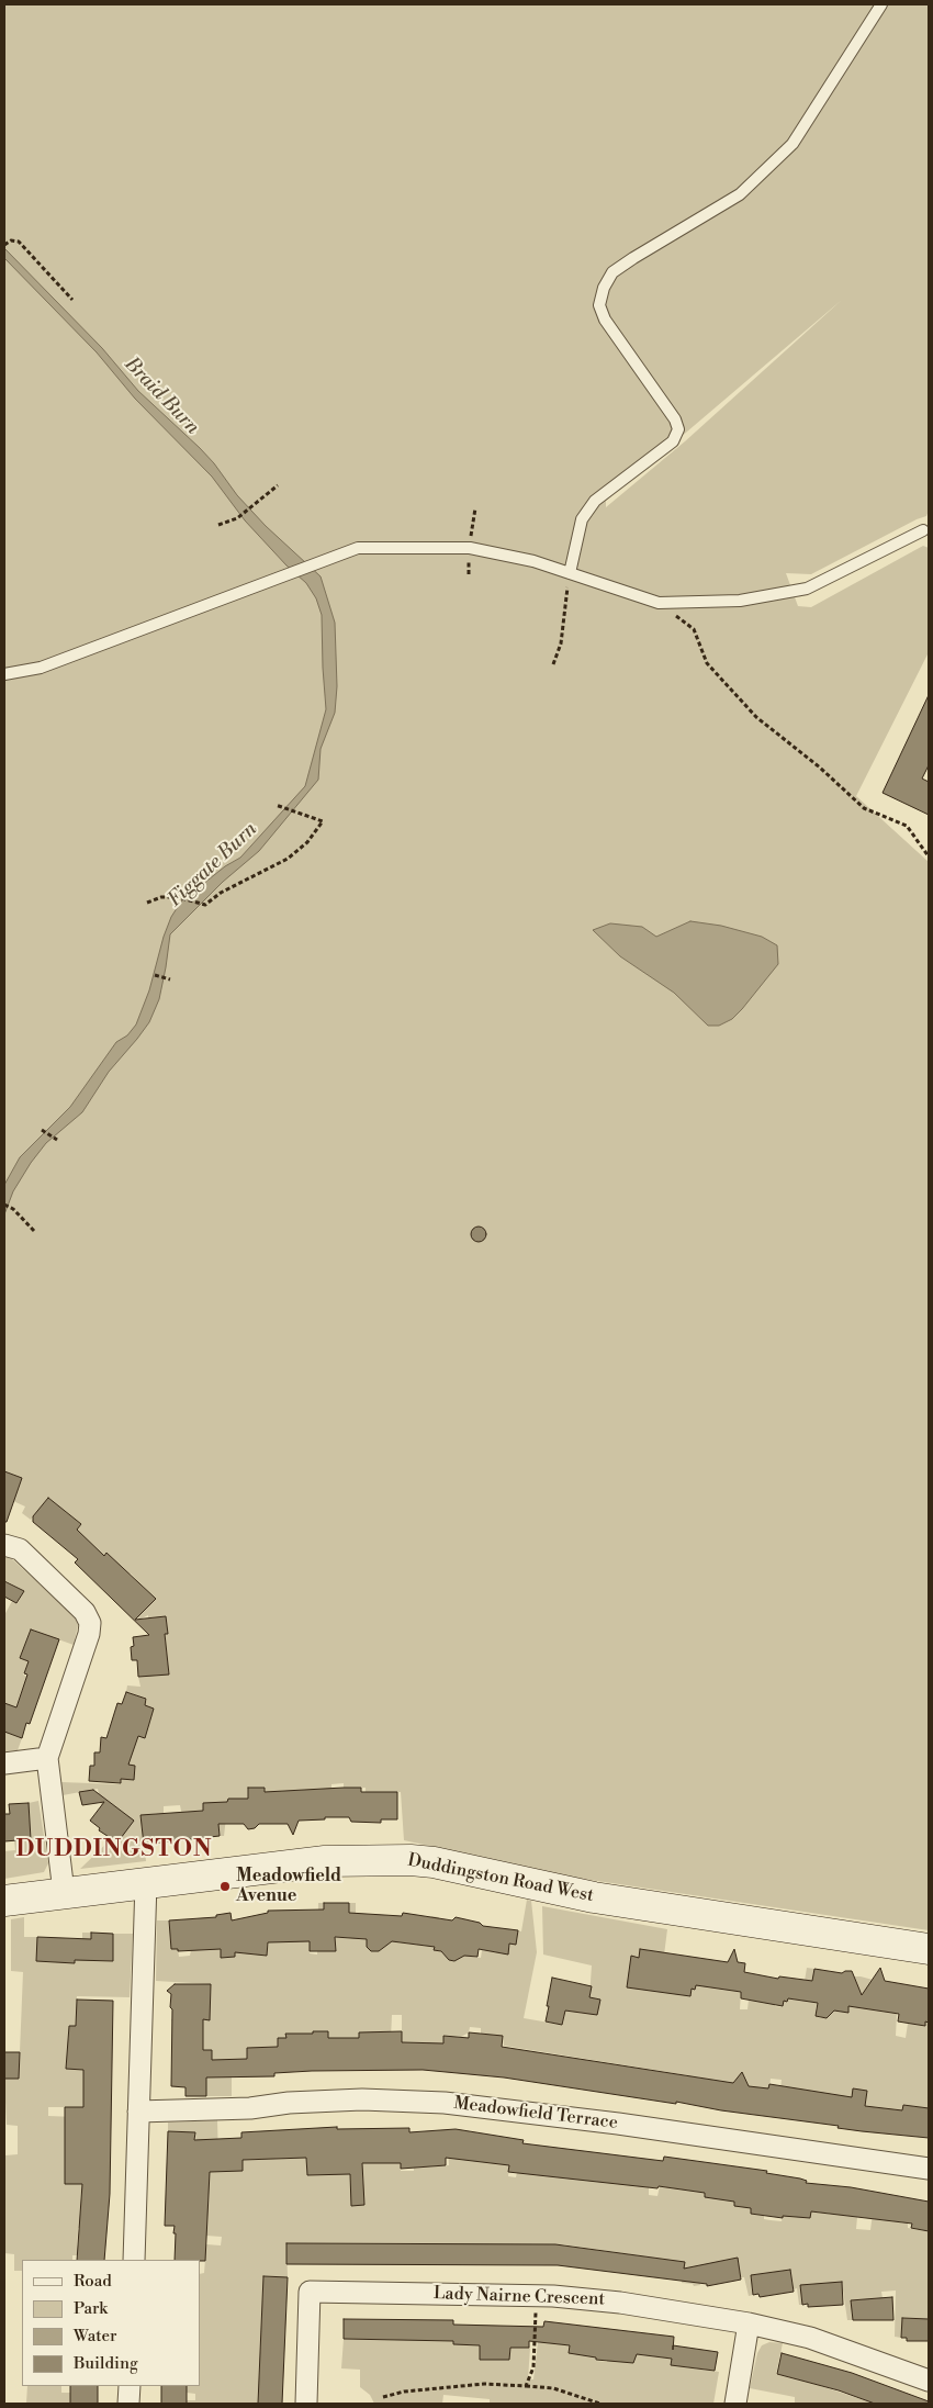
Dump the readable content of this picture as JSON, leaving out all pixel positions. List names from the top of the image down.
{
  "streets": {
    "street": ["Duddingston Road West", "Meadowfield Terrace", "Lady Nairne Crescent"]
  },
  "districts": ["DUDDINGSTON"],
  "water": ["Braid Burn", "Figgate Burn"],
  "places": ["Meadowfield Avenue"],
  "legend": [
    "Road",
    "Park",
    "Water",
    "Building"
  ]
}
